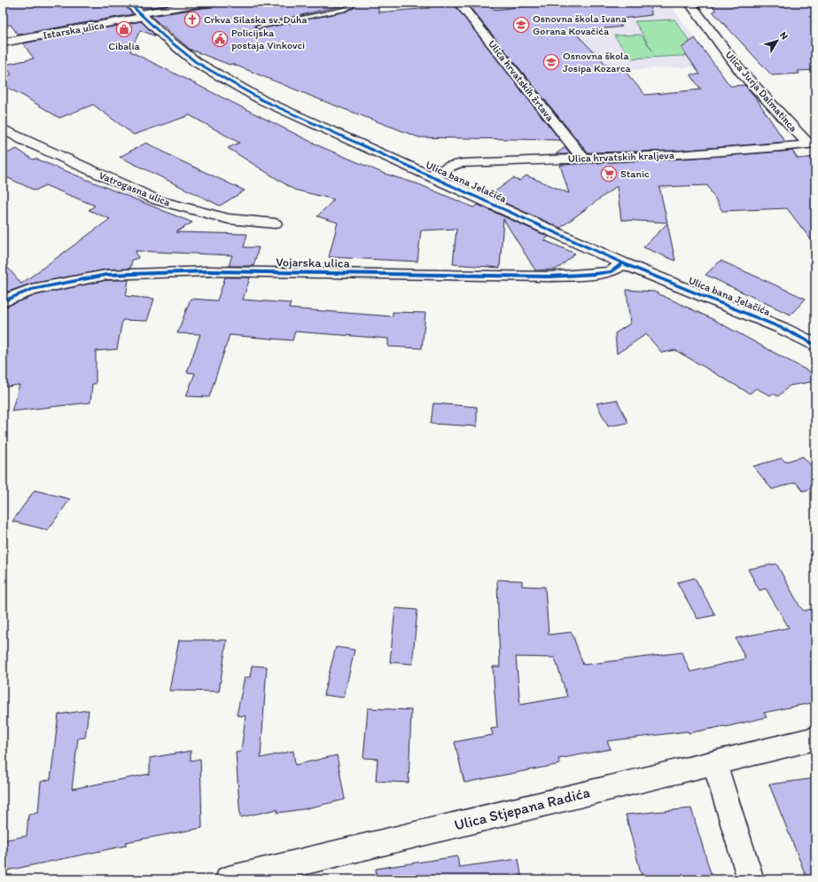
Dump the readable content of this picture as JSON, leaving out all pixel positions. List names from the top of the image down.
{
  "streets": {
    "main road": ["Ulica bana Jelačića"],
    "street": [
      "Istarska ulica",
      "Ulica hrvatskih žrtava",
      "Ulica Jurja Dalmatinca",
      "Ulica hrvatskih kraljeva",
      "Vatrogasna ulica",
      "Vojarska ulica",
      "Ulica Stjepana Radića"
    ]
  },
  "crossings": [
    ["Istarska ulica", "Ulica bana Jelačića"],
    ["Ulica hrvatskih žrtava", "Ulica hrvatskih kraljeva"],
    ["Ulica Jurja Dalmatinca", "Ulica hrvatskih kraljeva"],
    ["Ulica hrvatskih kraljeva", "Ulica bana Jelačića"],
    ["Ulica bana Jelačića", "Vojarska ulica"]
  ],
  "places": {
    "church": ["Crkva Silaska sv. Duha"],
    "school or university": ["Osnovna škola Ivana Gorana Kovačića", "Osnovna škola Josipa Kozarca"],
    "shop": ["Cibalia"],
    "public building": ["Policijska postaja Vinkovci"],
    "supermarket": ["Stanic"]
  },
  "north": "top right"
}
